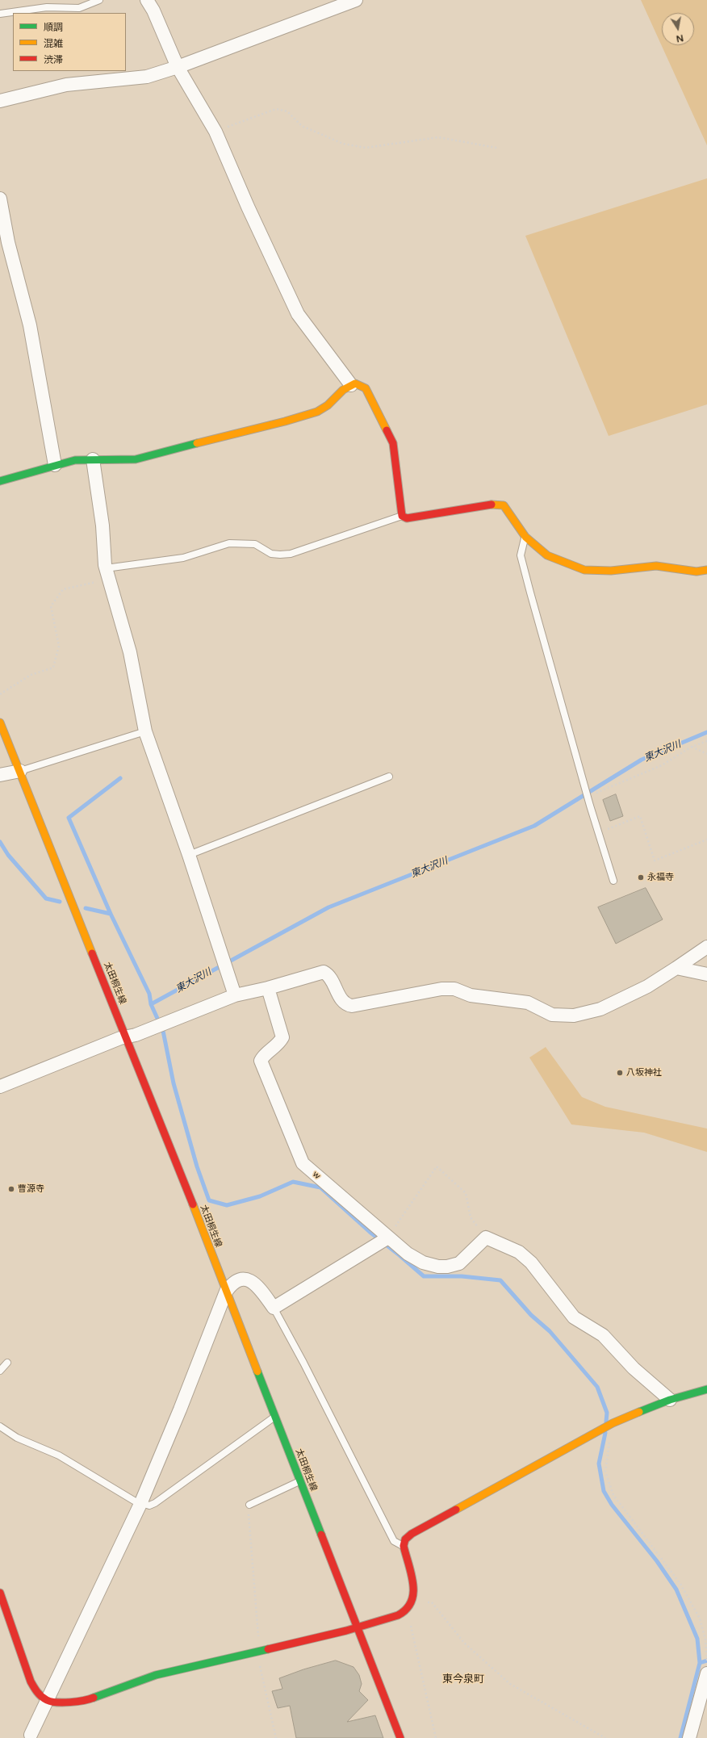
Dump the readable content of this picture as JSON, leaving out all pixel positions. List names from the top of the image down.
{
  "streets": {
    "street": ["太田桐生線", "w"]
  },
  "districts": ["東今泉町"],
  "water": ["東大沢川"],
  "places": ["永福寺", "八坂神社", "曹源寺"],
  "legend": ["順調", "混雑", "渋滞"],
  "north": "bottom"
}
